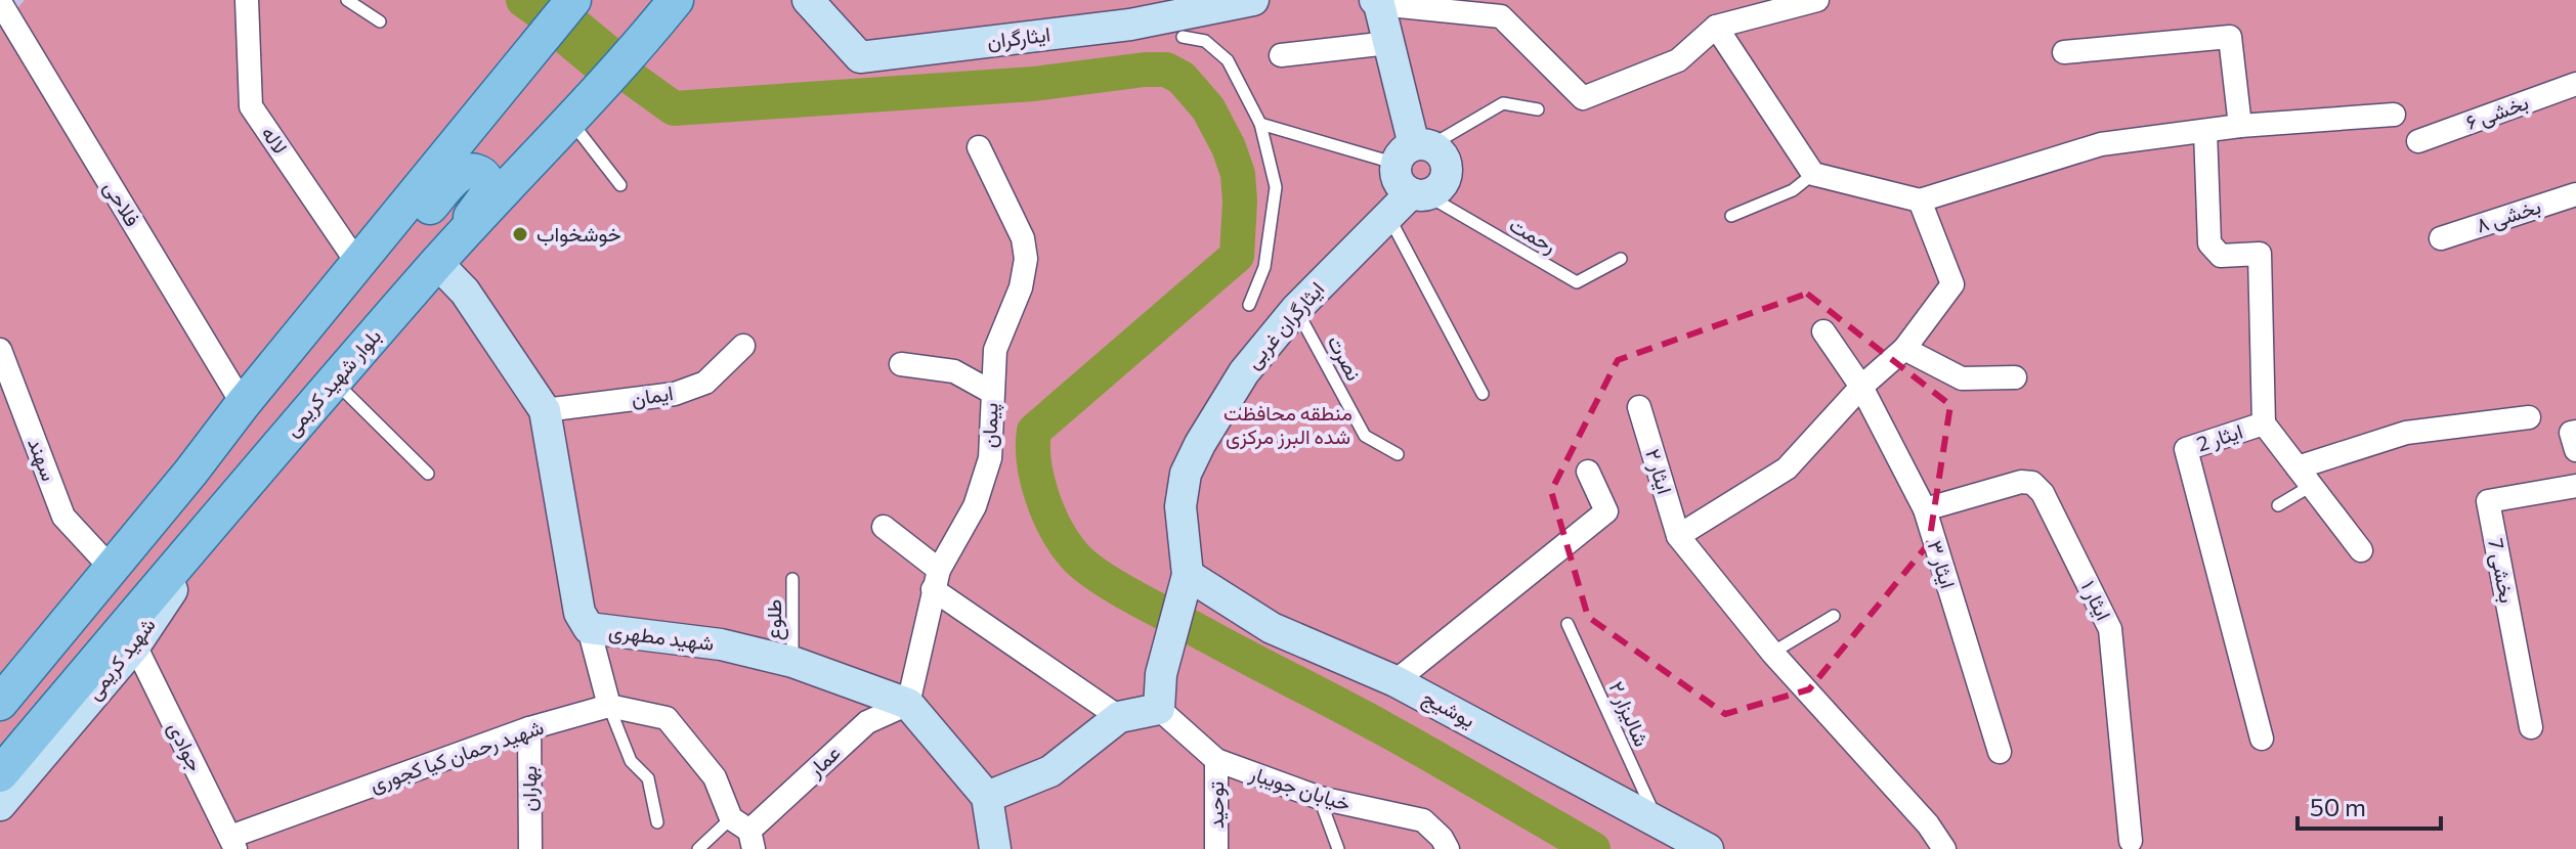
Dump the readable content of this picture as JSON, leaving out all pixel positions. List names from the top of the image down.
{
  "streets": {
    "main road": ["بلوار شهید کریمی"],
    "street": [
      "ایثارگران",
      "بخشی ۶",
      "لاله",
      "فلاحی",
      "بخشی ۸",
      "ایثارگران غربی",
      "ایمان",
      "پیمان",
      "ایثار 2",
      "سهند",
      "ایثار ۲",
      "ایثار ۳",
      "بخشی 7",
      "ایثار ۱",
      "شهید مطهری",
      "شهید کریمی",
      "یوشیج",
      "جوادی",
      "شهید رحمان کیا کجوری",
      "عمار",
      "بهاران",
      "خیابان جویبار",
      "توحید"
    ],
    "lane": [
      "رحمت",
      "نصرت",
      "طلوع",
      "شالیزار ۲"
    ]
  },
  "crossings": [
    ["رحمت", "ایثارگران غربی"],
    ["ایثارگران غربی", "نصرت"],
    ["ایثارگران غربی", "یوشیج"],
    ["بلوار شهید کریمی", "شهید مطهری"],
    ["بلوار شهید کریمی", "شهید کریمی"],
    ["ایمان", "شهید مطهری"],
    ["پیمان", "شهید مطهری"],
    ["پیمان", "عمار"],
    ["ایثار ۳", "ایثار ۱"],
    ["طلوع", "شهید مطهری"],
    ["شهید مطهری", "عمار"],
    ["شهید کریمی", "جوادی"],
    ["یوشیج", "شالیزار ۲"],
    ["جوادی", "شهید رحمان کیا کجوری"],
    ["شهید رحمان کیا کجوری", "بهاران"],
    ["خیابان جویبار", "توحید"]
  ],
  "parks": ["منطقه محافظت شده البرز مرکزی"],
  "places": ["خوشخواب"],
  "scale_bar": "50 m"
}
